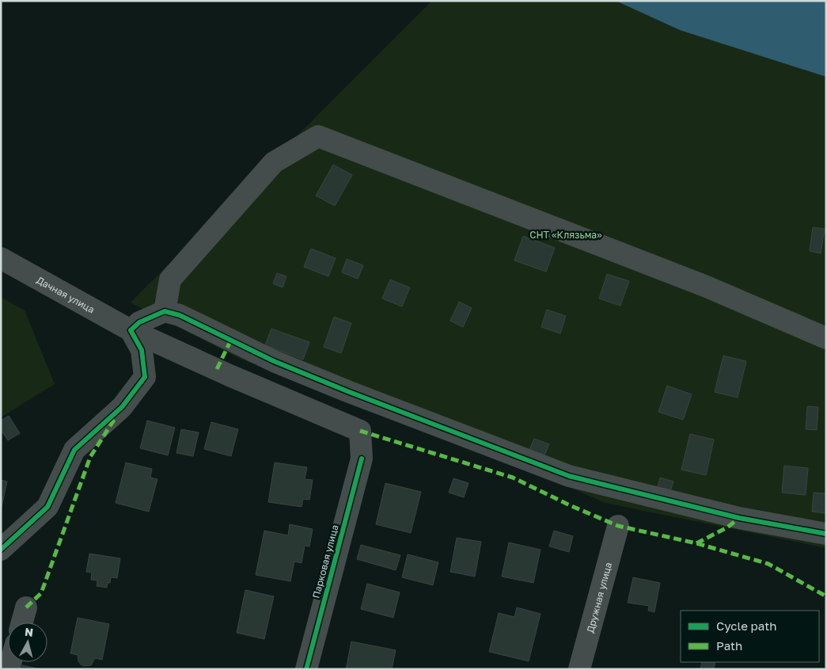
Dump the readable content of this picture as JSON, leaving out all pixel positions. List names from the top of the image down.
{
  "streets": {
    "street": ["Дачная улица", "Парковая улица", "Дружная улица"]
  },
  "crossings": [
    ["Дачная улица", "Парковая улица"]
  ],
  "parks": ["СНТ «Клязьма»"],
  "legend": ["Cycle path", "Path"],
  "north": "top"
}
